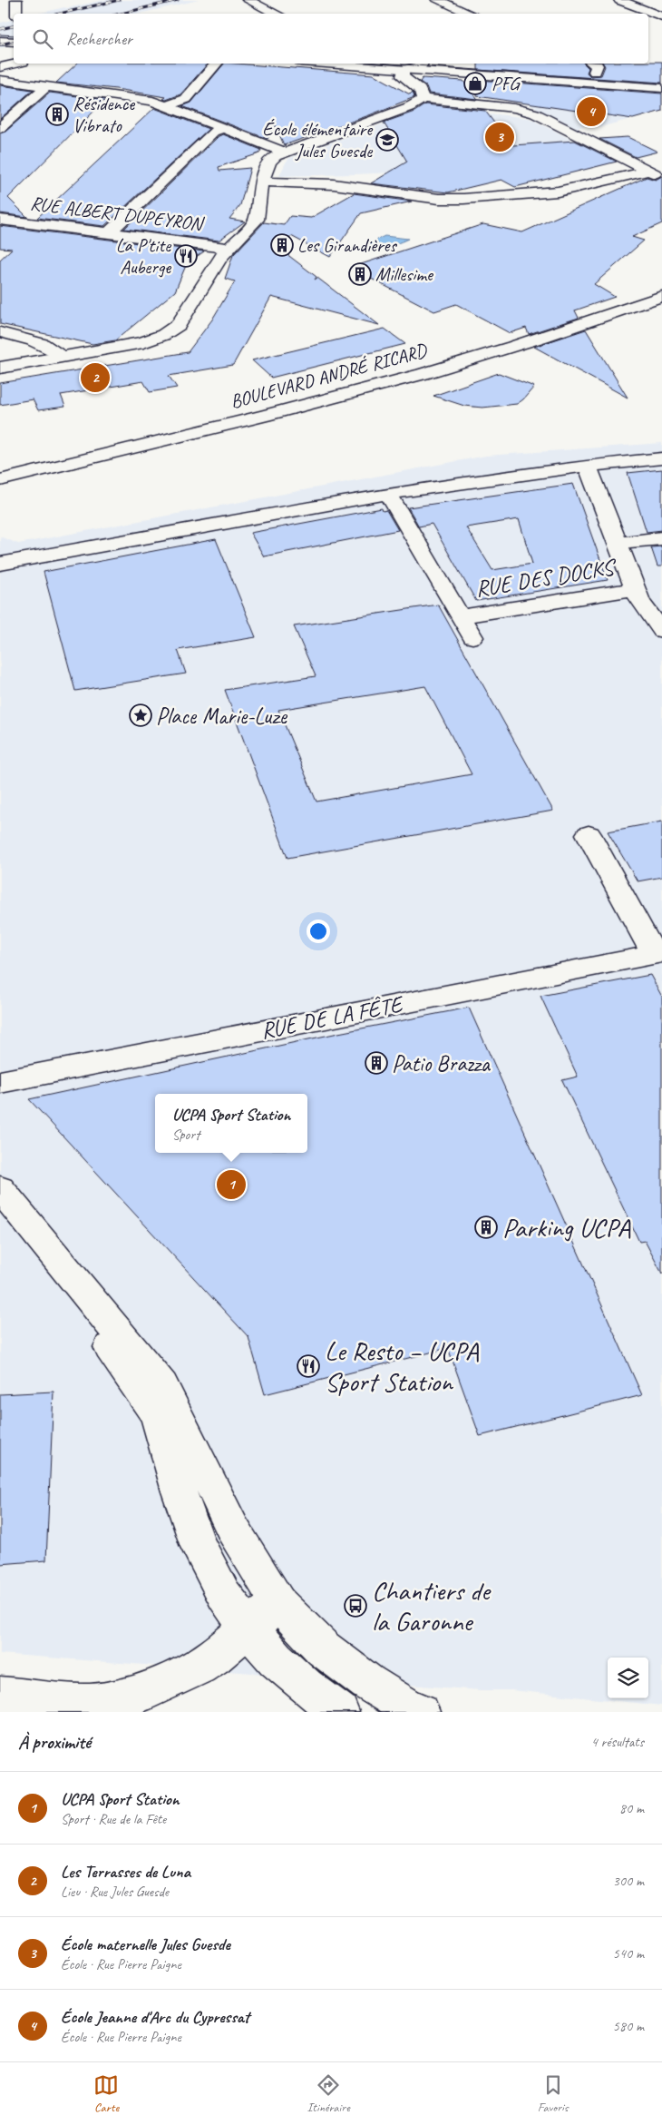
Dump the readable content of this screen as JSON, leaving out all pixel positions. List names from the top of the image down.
{
  "streets": {
    "street": [
      "RUE ALBERT DUPEYRON",
      "BOULEVARD ANDRÉ RICARD",
      "RUE DES DOCKS",
      "RUE DE LA FÊTE"
    ]
  },
  "places": {
    "shop": ["PFG"],
    "building": [
      "Résidence Vibrato",
      "Les Girandières",
      "Millesime",
      "Patio Brazza",
      "Parking UCPA"
    ],
    "school or university": ["École élémentaire Jules Guesde"],
    "restaurant": ["La P'tite Auberge", "Le Resto – UCPA Sport Station"],
    "place": ["Place Marie-Luze"],
    "bus stop": ["Chantiers de la Garonne"]
  },
  "page": {
    "search": "Rechercher",
    "pins": [
      "4",
      "3",
      "2",
      "1"
    ],
    "popup": ["UCPA Sport Station", "Sport"],
    "heading": ["À proximité", "4 résultats"],
    "list": [
      {
        "mark": "1",
        "name": "UCPA Sport Station",
        "note": "Sport · Rue de la Fête",
        "value": "80 m"
      },
      {
        "mark": "2",
        "name": "Les Terrasses de Luna",
        "note": "Lieu · Rue Jules Guesde",
        "value": "300 m"
      },
      {
        "mark": "3",
        "name": "École maternelle Jules Guesde",
        "note": "École · Rue Pierre Paigne",
        "value": "540 m"
      },
      {
        "mark": "4",
        "name": "École Jeanne d'Arc du Cypressat",
        "note": "École · Rue Pierre Paigne",
        "value": "580 m"
      }
    ],
    "nav": ["Carte", "Itinéraire", "Favoris"]
  }
}
